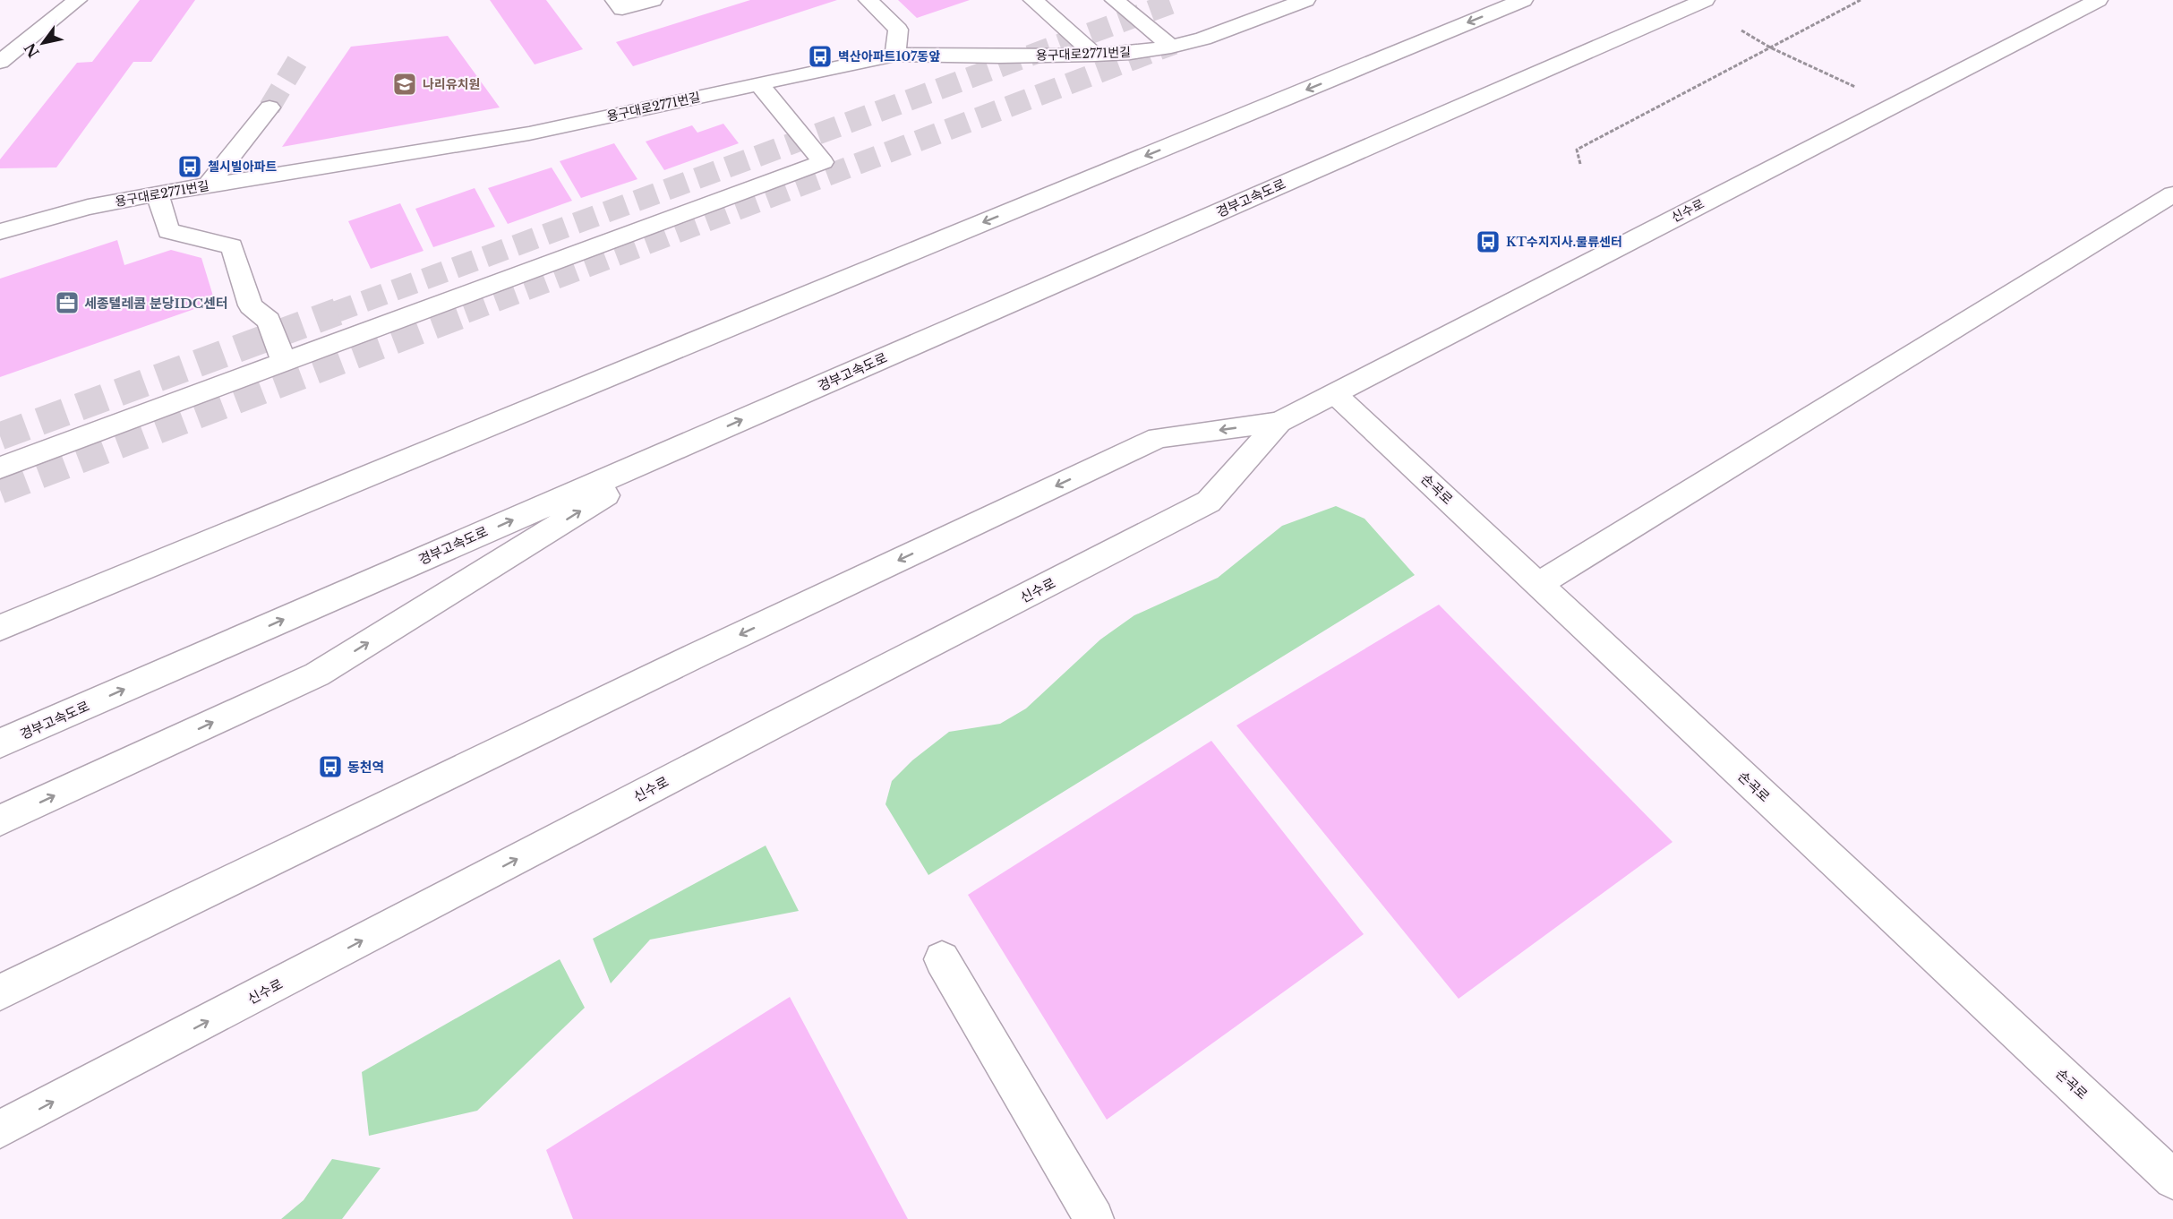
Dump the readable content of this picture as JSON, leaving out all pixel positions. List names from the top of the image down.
{
  "streets": {
    "main road": [
      "용구대로2771번길",
      "경부고속도로",
      "신수로",
      "손곡로"
    ]
  },
  "crossings": [
    ["신수로", "손곡로"]
  ],
  "places": {
    "bus stop": [
      "벽산아파트107동앞",
      "첼시빌아파트",
      "KT수지지사.물류센터",
      "동천역"
    ],
    "school or university": ["나리유치원"],
    "office": ["세종텔레콤 분당IDC센터"]
  },
  "north": "bottom left"
}
